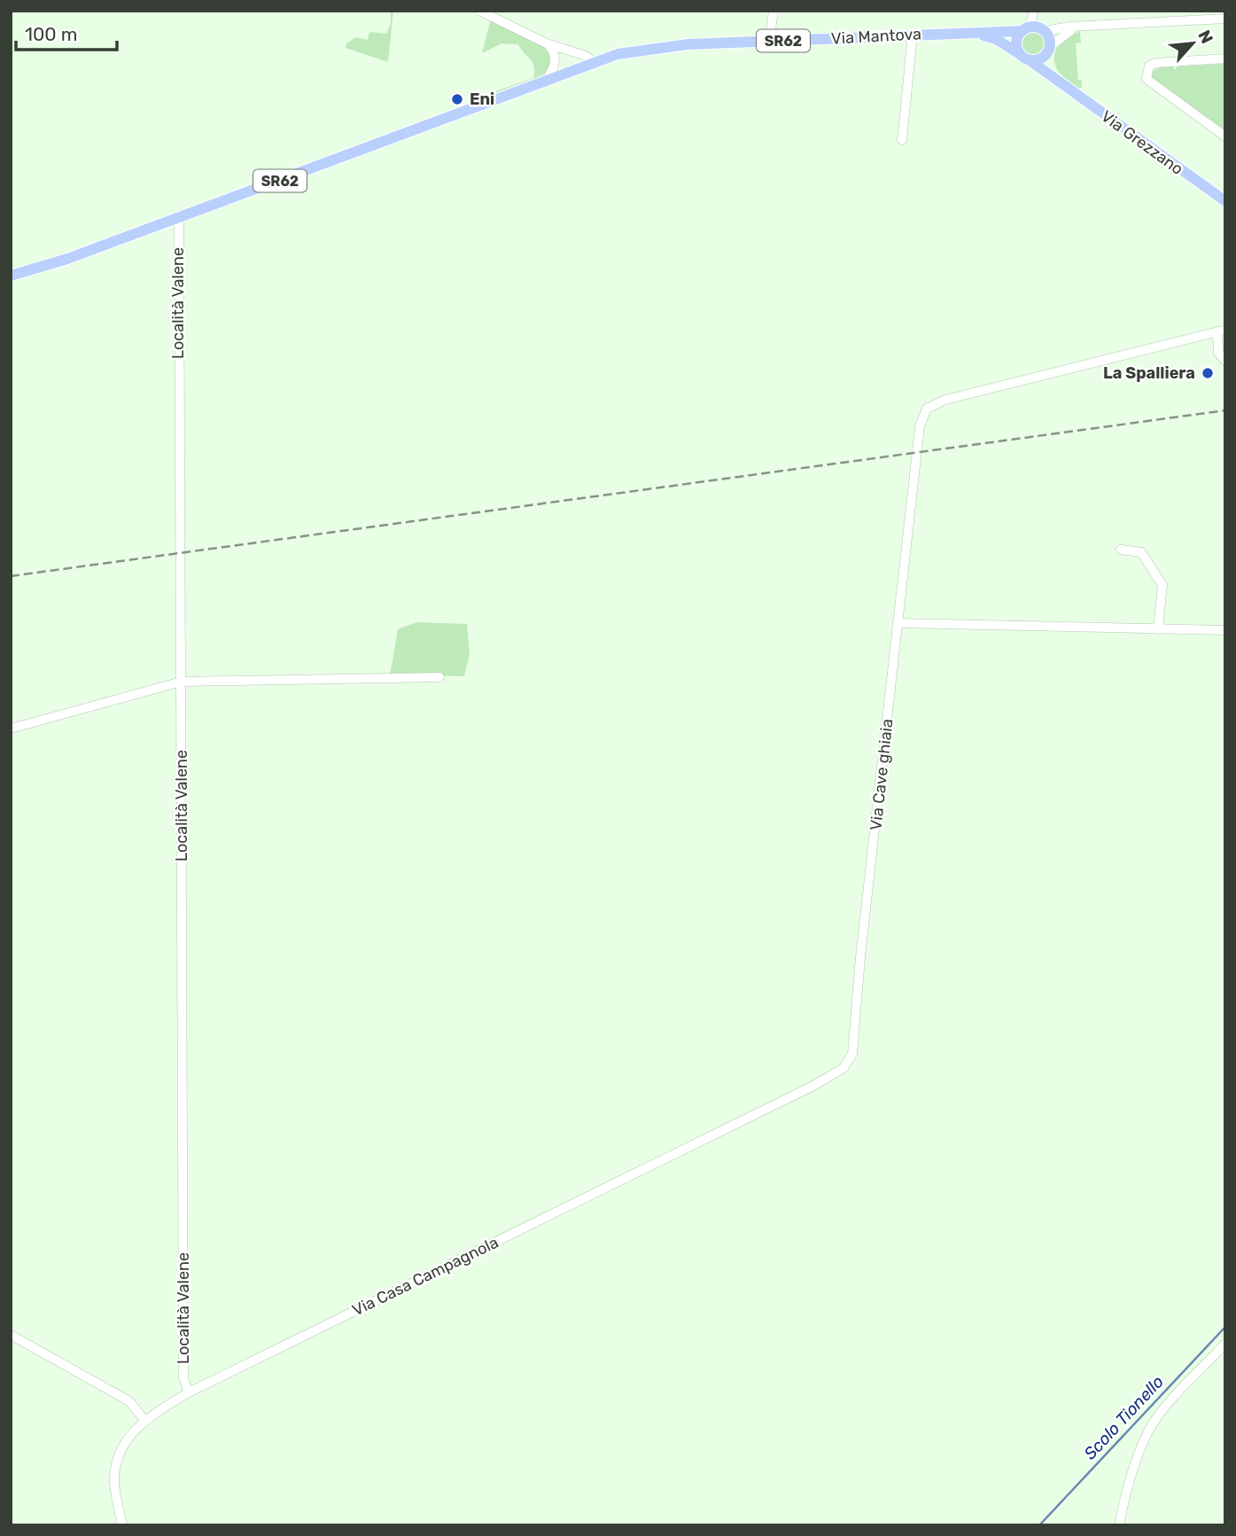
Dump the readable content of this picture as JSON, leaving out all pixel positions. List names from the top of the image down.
{
  "streets": {
    "main road": ["Via Mantova", "SR62", "Via Grezzano"],
    "street": ["Località Valene", "Via Cave ghiaia", "Via Casa Campagnola"]
  },
  "crossings": [
    ["Via Mantova", "SR62"],
    ["Via Mantova", "Via Grezzano"],
    ["SR62", "Località Valene"],
    ["Località Valene", "Via Casa Campagnola"],
    ["Via Cave ghiaia", "Via Casa Campagnola"]
  ],
  "water": ["Scolo Tionello"],
  "places": ["Eni", "La Spalliera"],
  "scale_bar": "100 m",
  "north": "top right"
}
